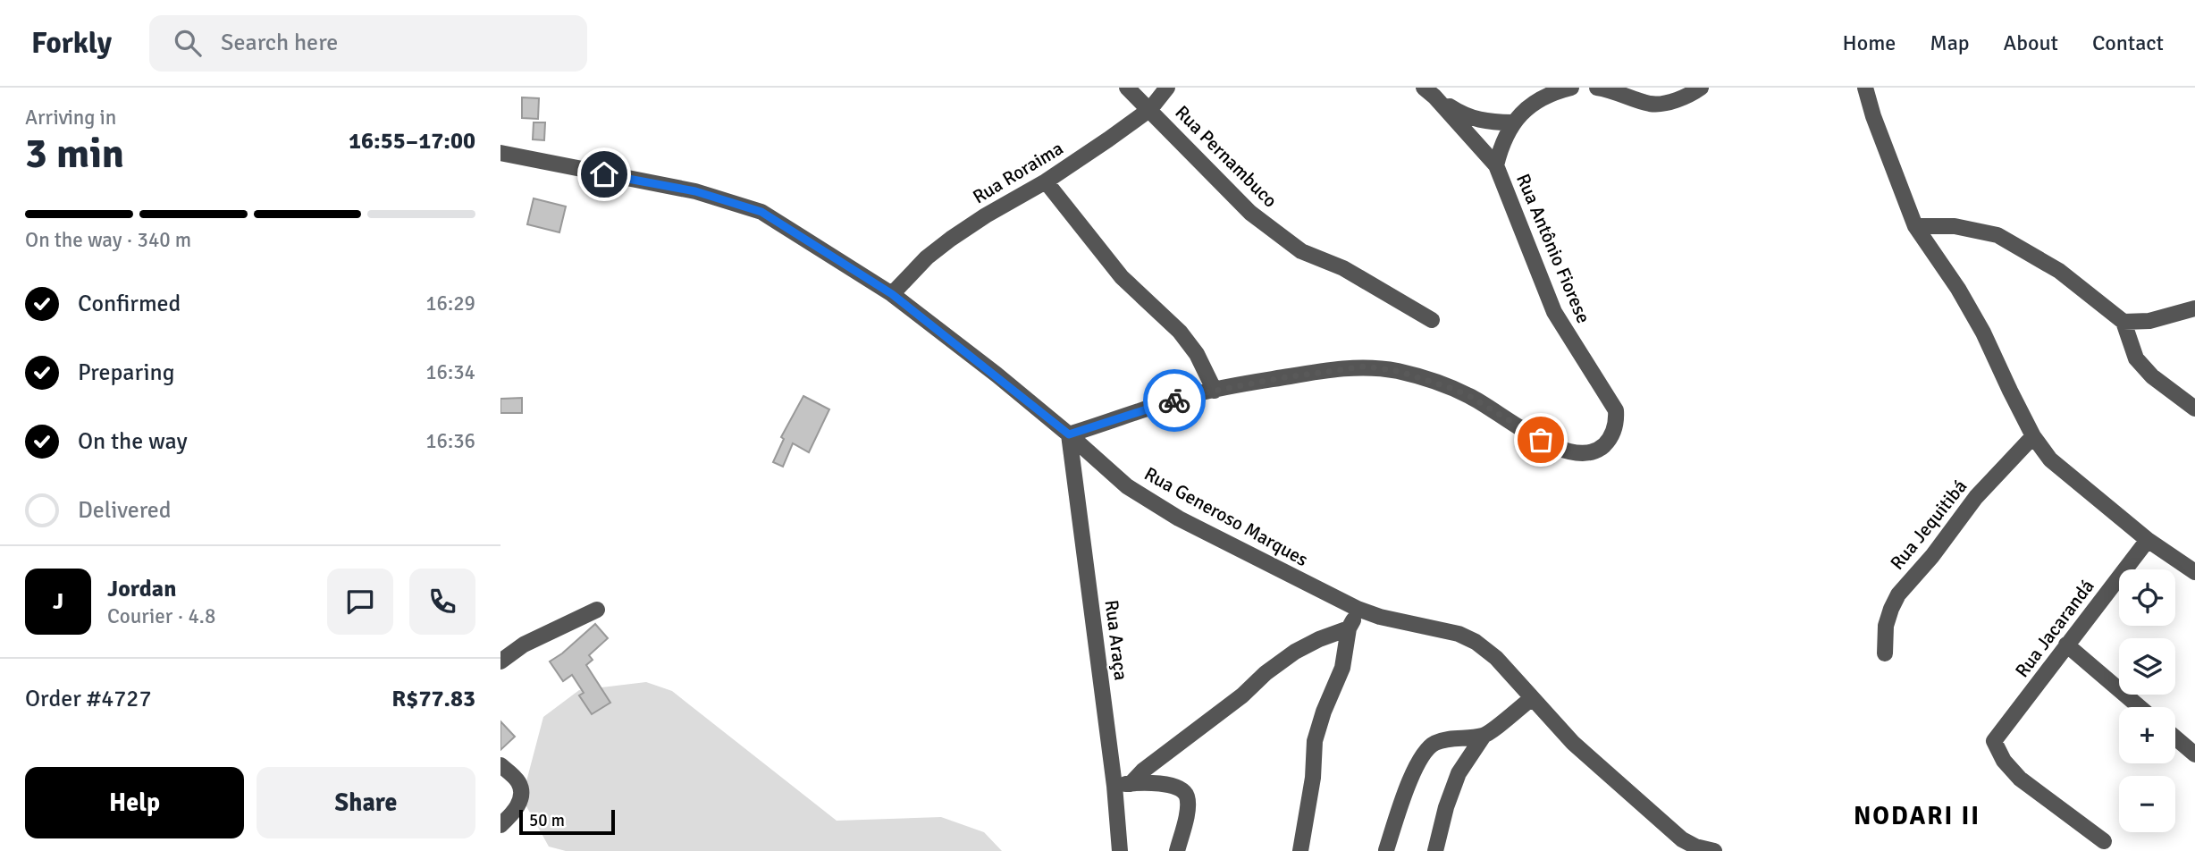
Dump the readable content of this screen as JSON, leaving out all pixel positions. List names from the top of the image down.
{
  "streets": {
    "street": [
      "Rua Pernambuco",
      "Rua Roraima",
      "Rua Antônio Fiorese",
      "Rua Generoso Marques",
      "Rua Jequitibá",
      "Rua Jacarandá",
      "Rua Araça"
    ]
  },
  "crossings": [
    ["Rua Pernambuco", "Rua Roraima"],
    ["Rua Roraima", "Rua Generoso Marques"],
    ["Rua Antônio Fiorese", "Rua Generoso Marques"],
    ["Rua Antônio Fiorese", "Rua Araça"],
    ["Rua Generoso Marques", "Rua Araça"]
  ],
  "districts": ["NODARI II"],
  "scale_bar": "50 m",
  "page": {
    "header": "Forkly",
    "search": "Search here",
    "nav": [
      "Home",
      "Map",
      "About",
      "Contact"
    ],
    "heading": ["3 min", "Arriving in", "16:55–17:00"],
    "panel": [
      "Jordan",
      "Courier · 4.8",
      "Order #4727",
      "R$77.83"
    ],
    "bar": "On the way · 340 m",
    "list": [
      ["Confirmed", "16:29"],
      ["Preparing", "16:34"],
      ["On the way", "16:36"],
      "Delivered"
    ],
    "round": "J",
    "map_buttons": ["+", "−"],
    "buttons": ["Help", "Share"],
    "scale": "50 m"
  }
}
